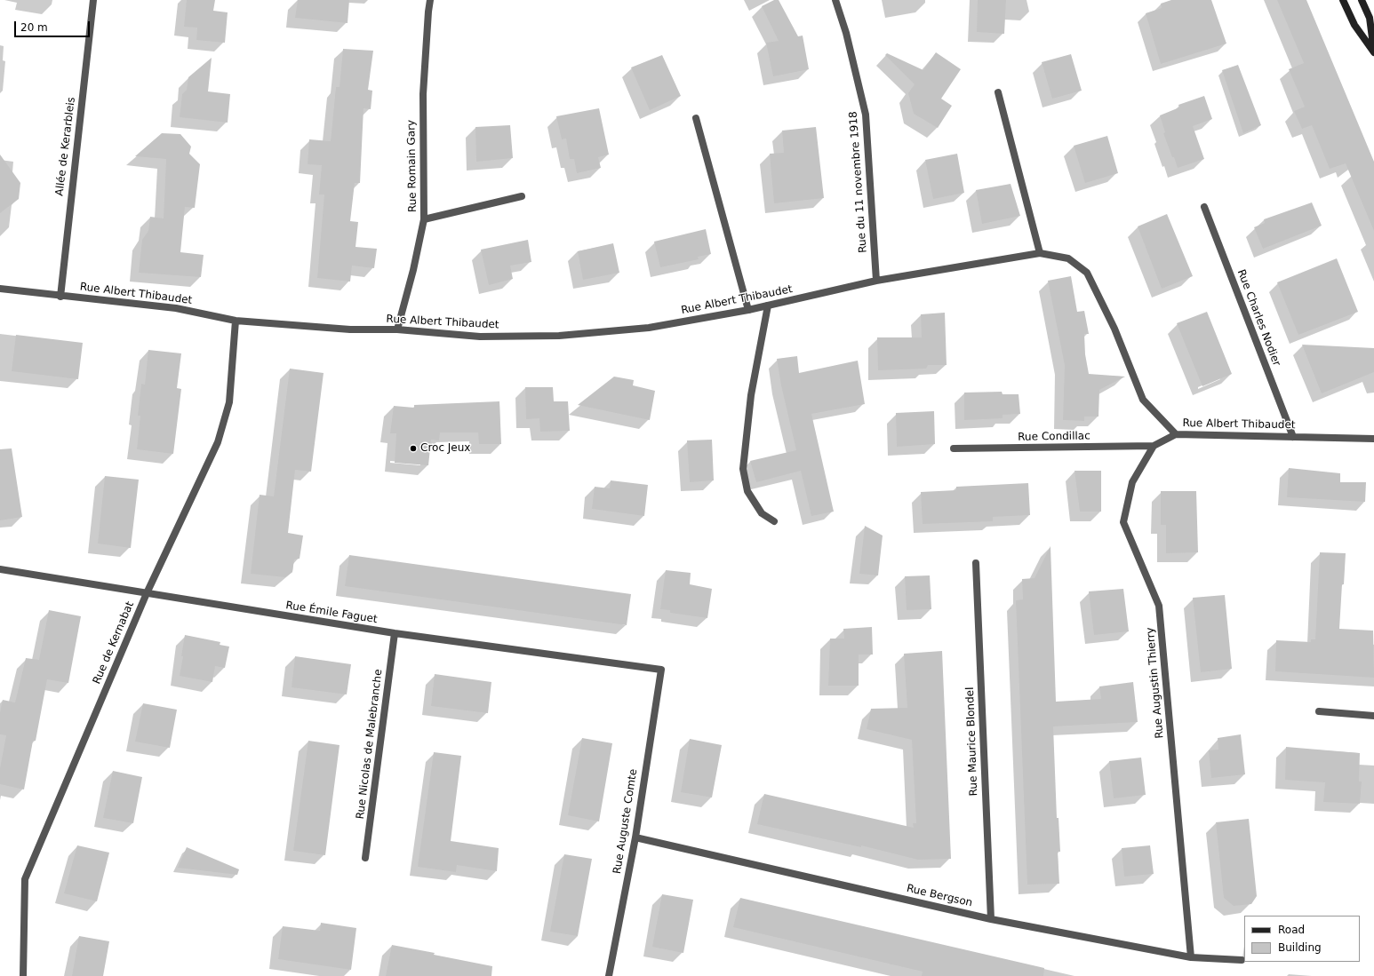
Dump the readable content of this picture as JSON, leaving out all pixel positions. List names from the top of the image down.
{
  "streets": {
    "street": [
      "Allée de Kerarbleis",
      "Rue Romain Gary",
      "Rue du 11 novembre 1918",
      "Rue Albert Thibaudet",
      "Rue Charles Nodier",
      "Rue Condillac",
      "Rue Émile Faguet",
      "Rue de Kernabat",
      "Rue Augustin Thierry",
      "Rue Maurice Blondel",
      "Rue Nicolas de Malebranche",
      "Rue Auguste Comte",
      "Rue Bergson"
    ]
  },
  "crossings": [
    ["Allée de Kerarbleis", "Rue Albert Thibaudet"],
    ["Rue Romain Gary", "Rue Albert Thibaudet"],
    ["Rue du 11 novembre 1918", "Rue Albert Thibaudet"],
    ["Rue Albert Thibaudet", "Rue Charles Nodier"],
    ["Rue Albert Thibaudet", "Rue de Kernabat"],
    ["Rue Condillac", "Rue Augustin Thierry"],
    ["Rue Émile Faguet", "Rue de Kernabat"],
    ["Rue Émile Faguet", "Rue Nicolas de Malebranche"],
    ["Rue Émile Faguet", "Rue Auguste Comte"],
    ["Rue Augustin Thierry", "Rue Bergson"],
    ["Rue Maurice Blondel", "Rue Bergson"],
    ["Rue Auguste Comte", "Rue Bergson"]
  ],
  "places": ["Croc Jeux"],
  "legend": ["Road", "Building"],
  "scale_bar": "20 m"
}
